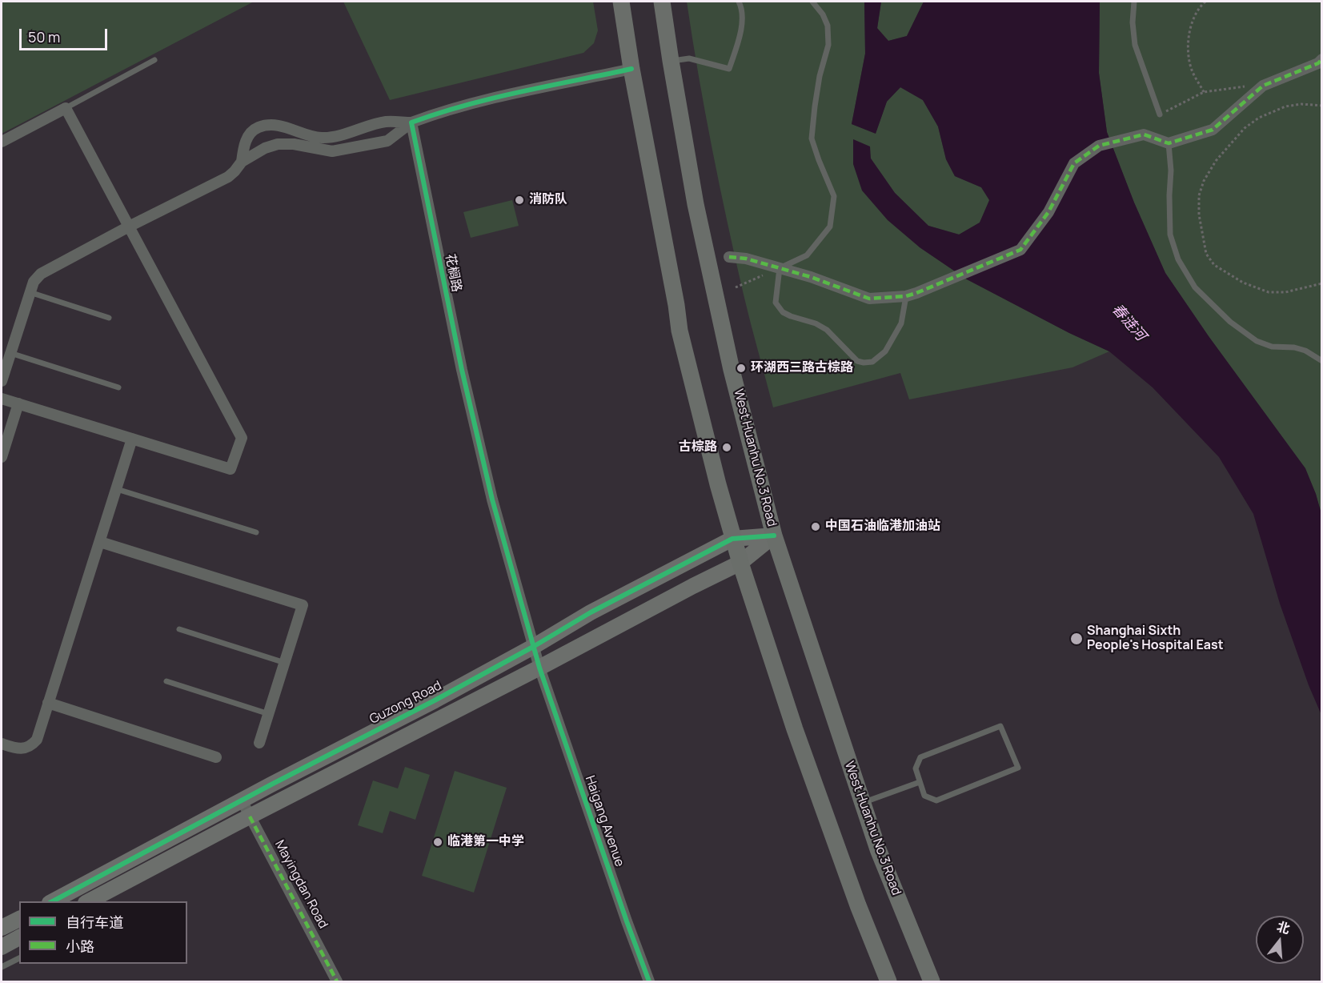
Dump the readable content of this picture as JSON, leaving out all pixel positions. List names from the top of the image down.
{
  "streets": {
    "main road": ["West Huanhu No.3 Road"],
    "street": [
      "花榈路",
      "Guzong Road",
      "Haigang Avenue",
      "Mayingdan Road"
    ]
  },
  "crossings": [
    ["花榈路", "Guzong Road"],
    ["花榈路", "Haigang Avenue"],
    ["West Huanhu No.3 Road", "Guzong Road"],
    ["Guzong Road", "Mayingdan Road"]
  ],
  "water": ["春涟河"],
  "places": [
    "消防队",
    "环湖西三路古棕路",
    "古棕路",
    "中国石油临港加油站",
    "Shanghai Sixth People's Hospital East",
    "临港第一中学"
  ],
  "legend": ["自行车道", "小路"],
  "scale_bar": "50 m",
  "north": "top"
}
